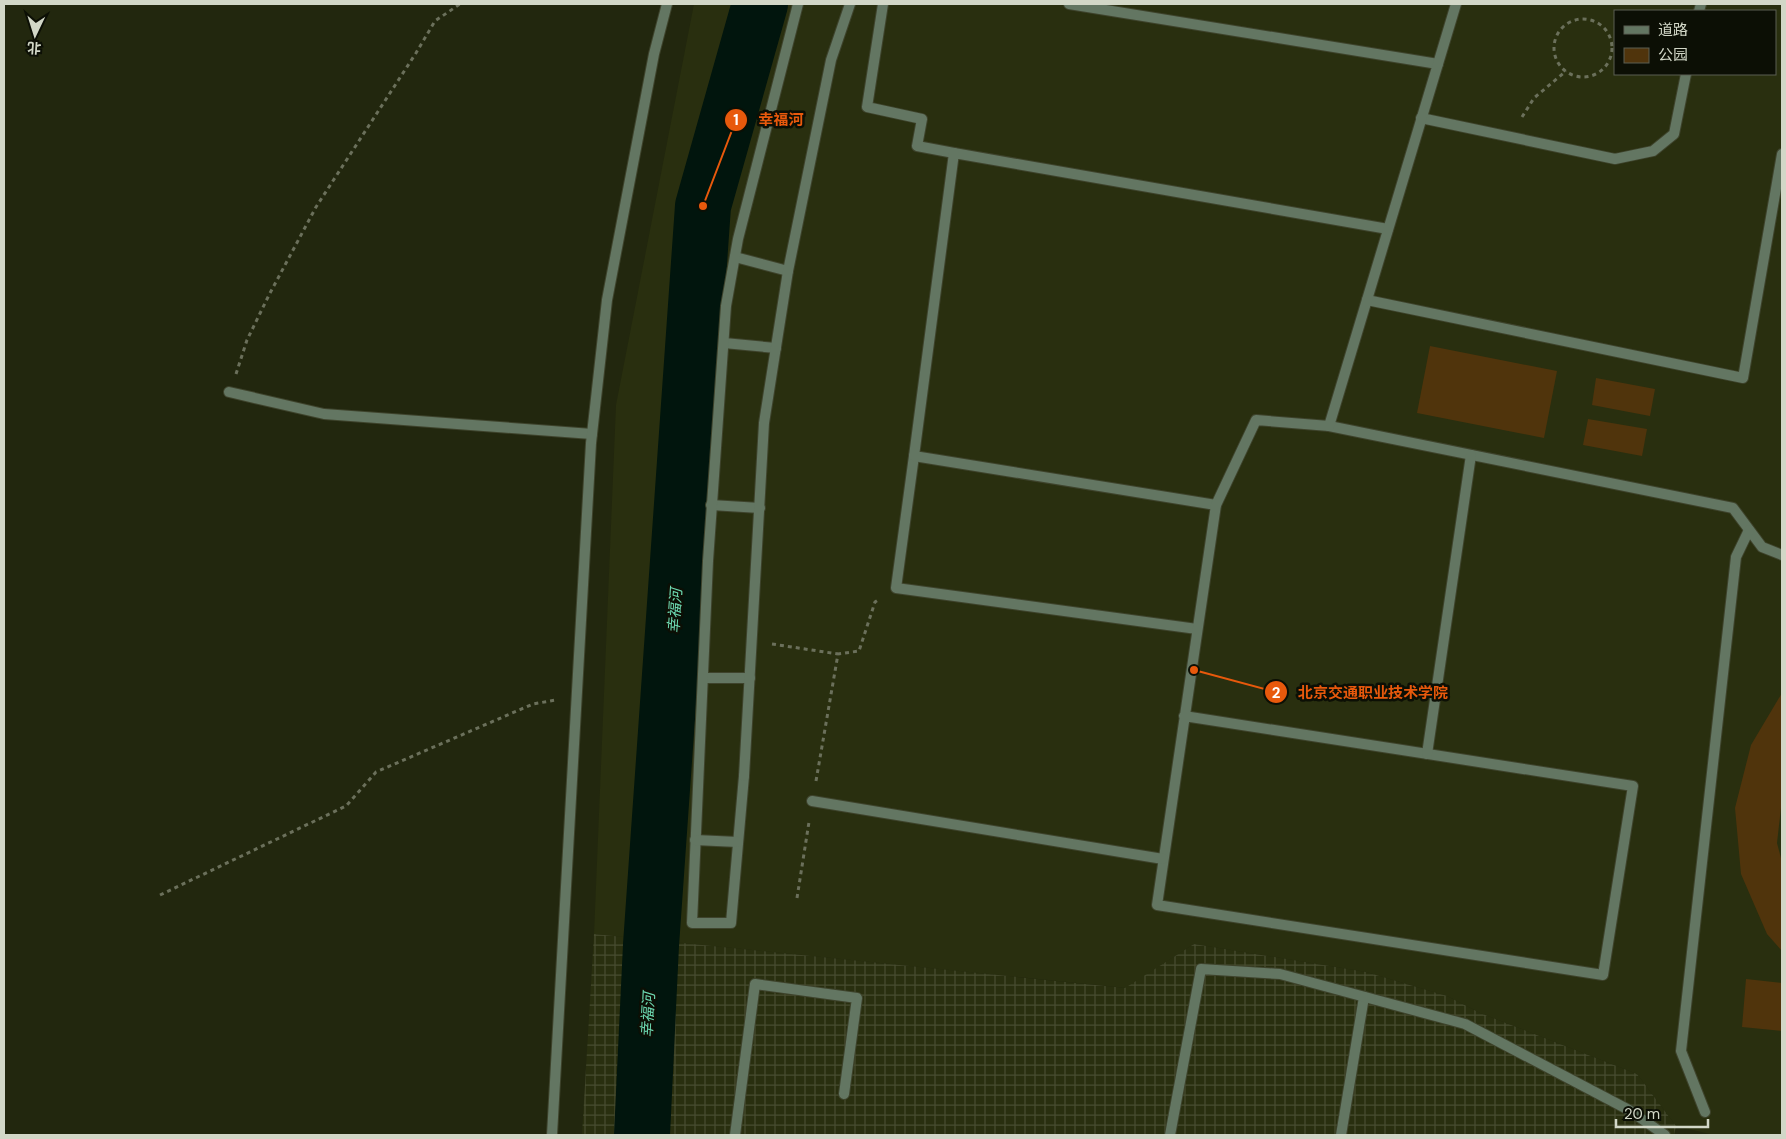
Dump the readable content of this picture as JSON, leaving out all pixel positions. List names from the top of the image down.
{
  "water": ["幸福河"],
  "places": ["幸福河", "北京交通职业技术学院"],
  "legend": ["道路", "公园"],
  "scale_bar": "20 m",
  "north": "bottom"
}
